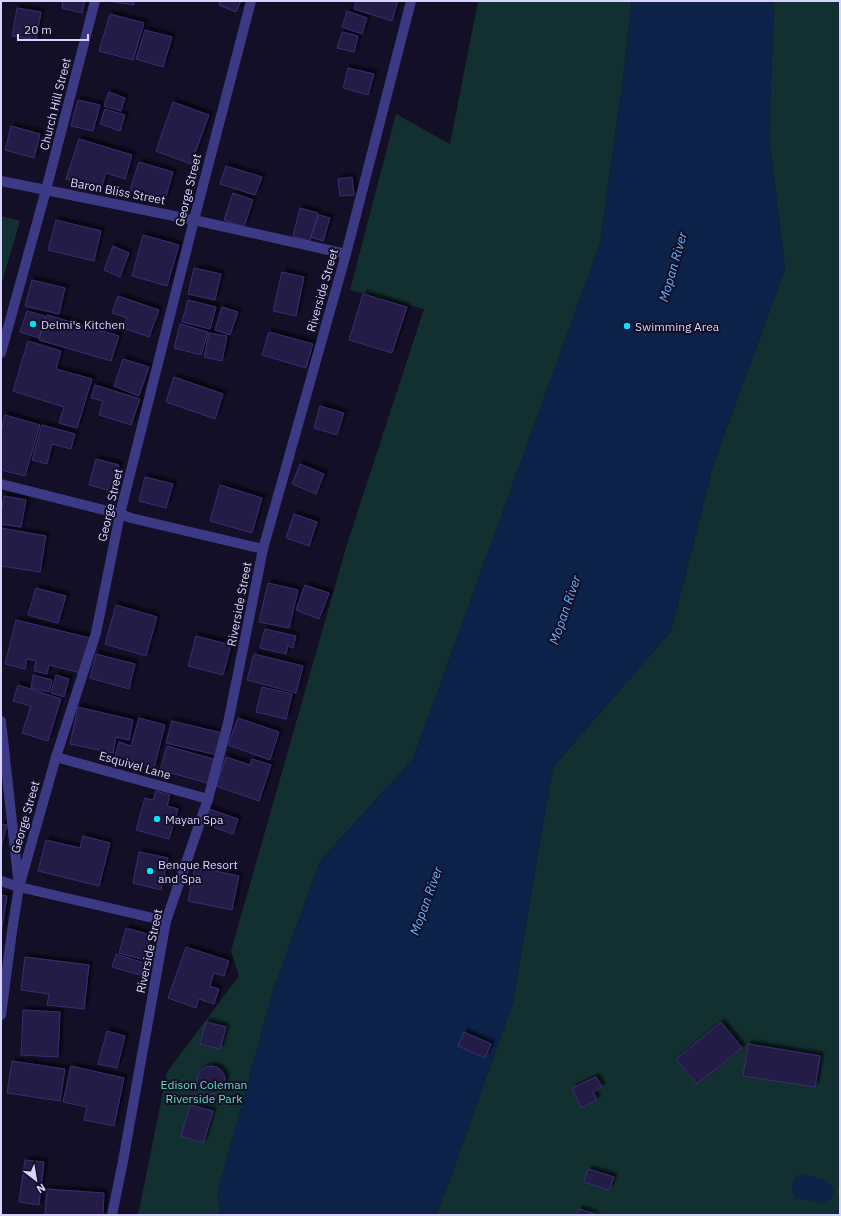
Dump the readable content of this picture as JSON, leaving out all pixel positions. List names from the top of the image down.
{
  "streets": {
    "street": [
      "Church Hill Street",
      "George Street",
      "Baron Bliss Street",
      "Riverside Street",
      "Esquivel Lane"
    ]
  },
  "crossings": [
    ["Church Hill Street", "Baron Bliss Street"],
    ["George Street", "Baron Bliss Street"],
    ["George Street", "Esquivel Lane"],
    ["Baron Bliss Street", "Riverside Street"],
    ["Riverside Street", "Esquivel Lane"]
  ],
  "water": ["Mopan River"],
  "parks": ["Edison Coleman Riverside Park"],
  "places": [
    "Delmi's Kitchen",
    "Swimming Area",
    "Mayan Spa",
    "Benque Resort and Spa"
  ],
  "scale_bar": "20 m",
  "north": "bottom right"
}
